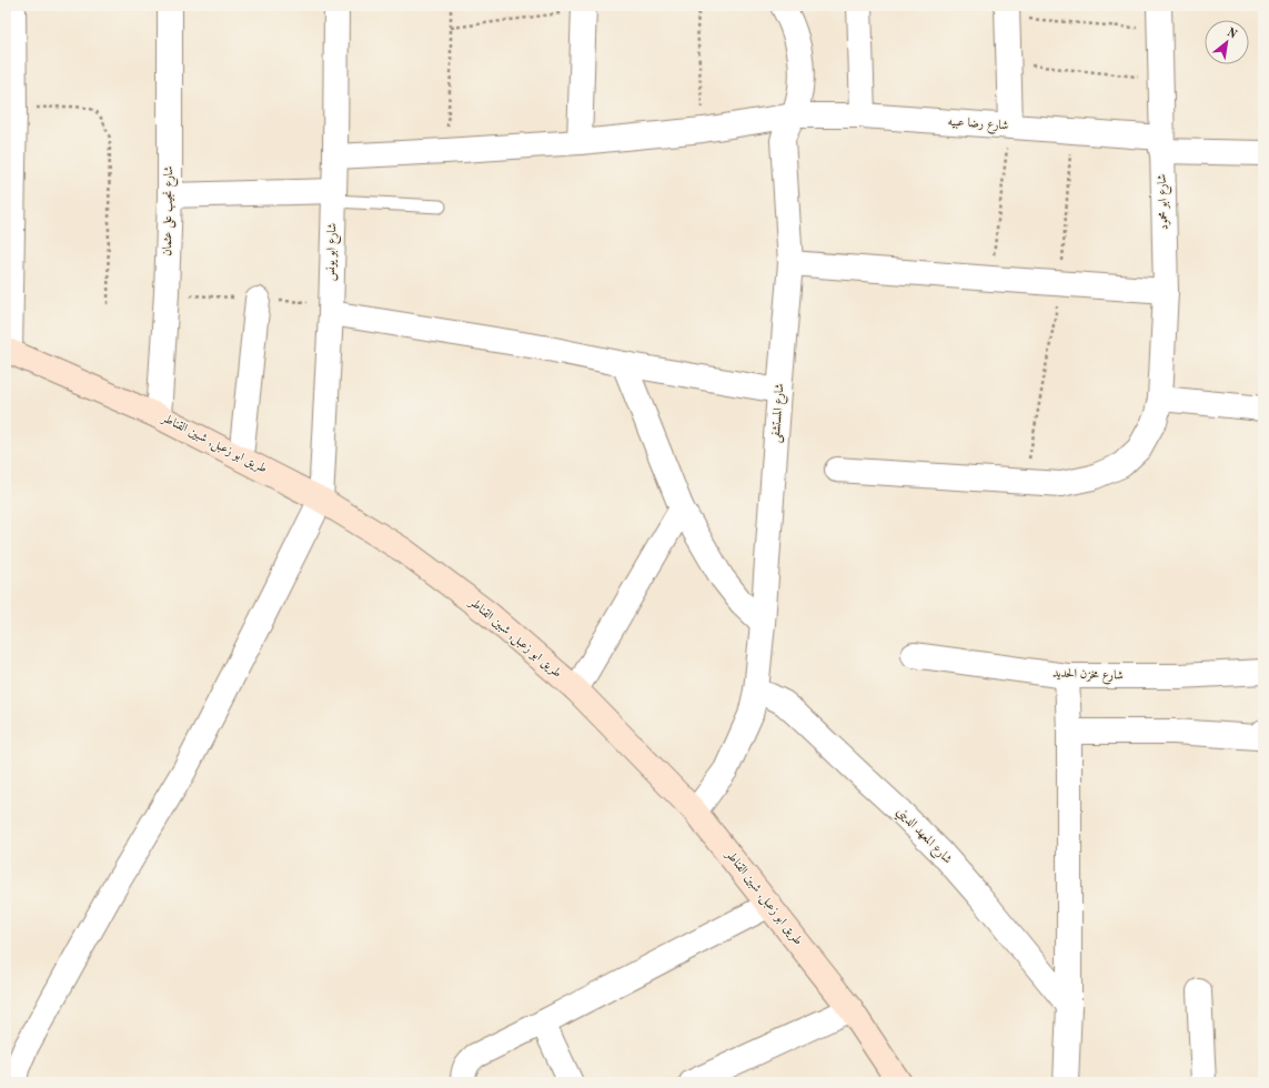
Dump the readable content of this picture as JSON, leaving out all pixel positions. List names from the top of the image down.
{
  "streets": {
    "street": [
      "شارع رضا عبيه",
      "شارع ابو محمود",
      "شارع نجيب على عثمان",
      "شارع ابو يونس",
      "شارع المستشفى",
      "طريق ابو زعبل, شبين القناطر",
      "شارع مخزن الحديد",
      "شارع المعهد الديني"
    ]
  },
  "crossings": [
    ["شارع رضا عبيه", "شارع ابو محمود"],
    ["شارع رضا عبيه", "شارع ابو يونس"],
    ["شارع رضا عبيه", "شارع المستشفى"],
    ["شارع نجيب على عثمان", "طريق ابو زعبل, شبين القناطر"],
    ["شارع ابو يونس", "طريق ابو زعبل, شبين القناطر"],
    ["شارع المستشفى", "طريق ابو زعبل, شبين القناطر"],
    ["شارع المستشفى", "شارع المعهد الديني"]
  ],
  "north": "top right"
}
